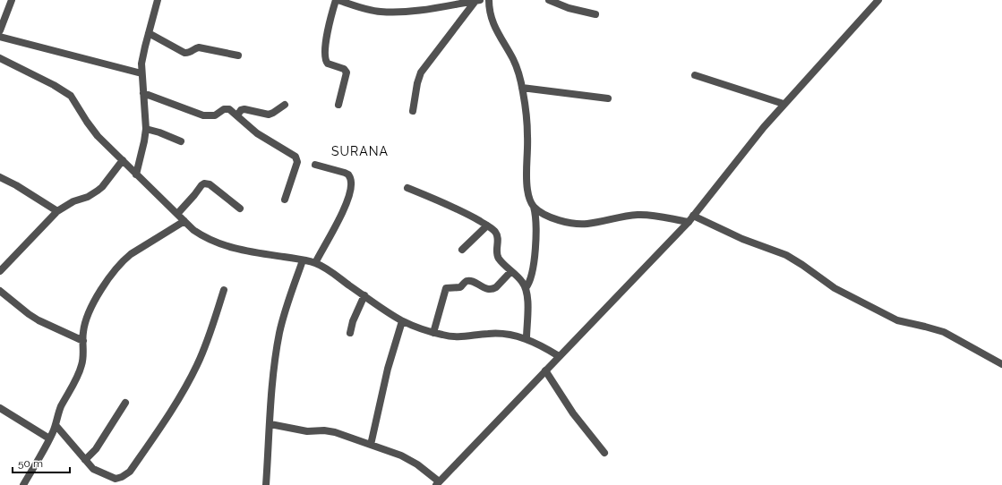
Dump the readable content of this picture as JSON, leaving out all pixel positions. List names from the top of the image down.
{
  "districts": ["SURANA"],
  "scale_bar": "50 m"
}
